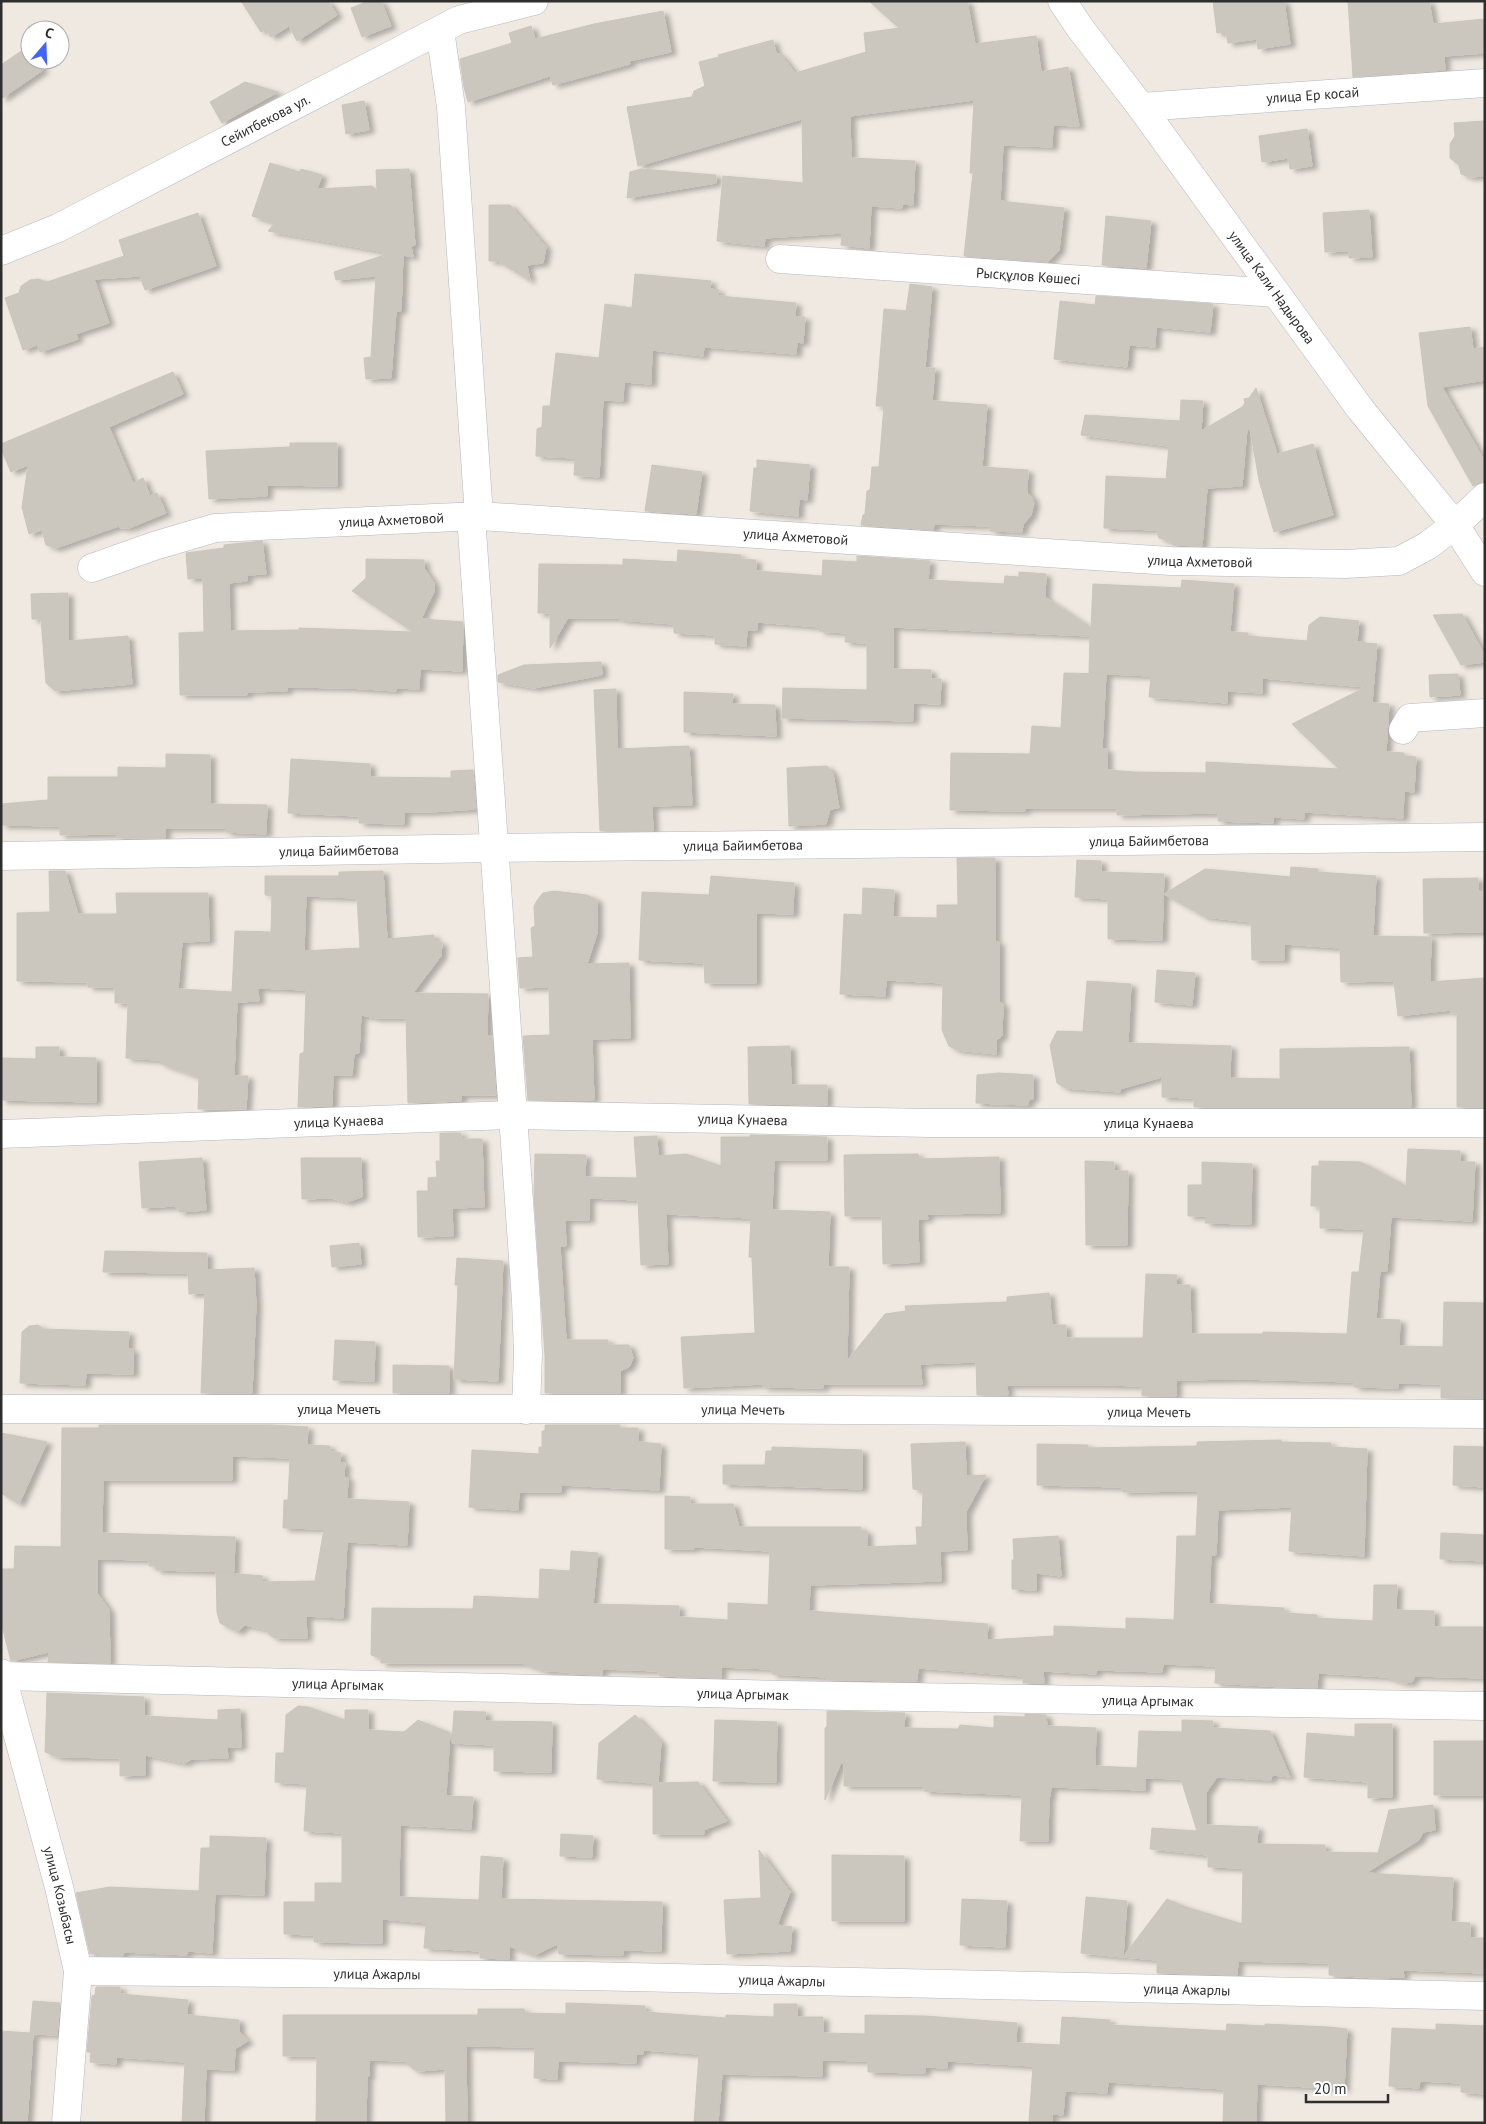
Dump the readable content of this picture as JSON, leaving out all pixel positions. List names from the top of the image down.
{
  "streets": {
    "street": [
      "улица Ер косай",
      "Сейитбекова ул.",
      "Рысқұлов Көшесі",
      "улица Кали Надырова",
      "улица Ахметовой",
      "улица Байимбетова",
      "улица Кунаева",
      "улица Мечеть",
      "улица Аргымак",
      "улица Козыбасы",
      "улица Ажарлы"
    ]
  },
  "crossings": [
    ["улица Ер косай", "улица Кали Надырова"],
    ["Рысқұлов Көшесі", "улица Кали Надырова"],
    ["улица Кали Надырова", "улица Ахметовой"],
    ["улица Аргымак", "улица Козыбасы"],
    ["улица Козыбасы", "улица Ажарлы"]
  ],
  "scale_bar": "20 m",
  "north": "top"
}
